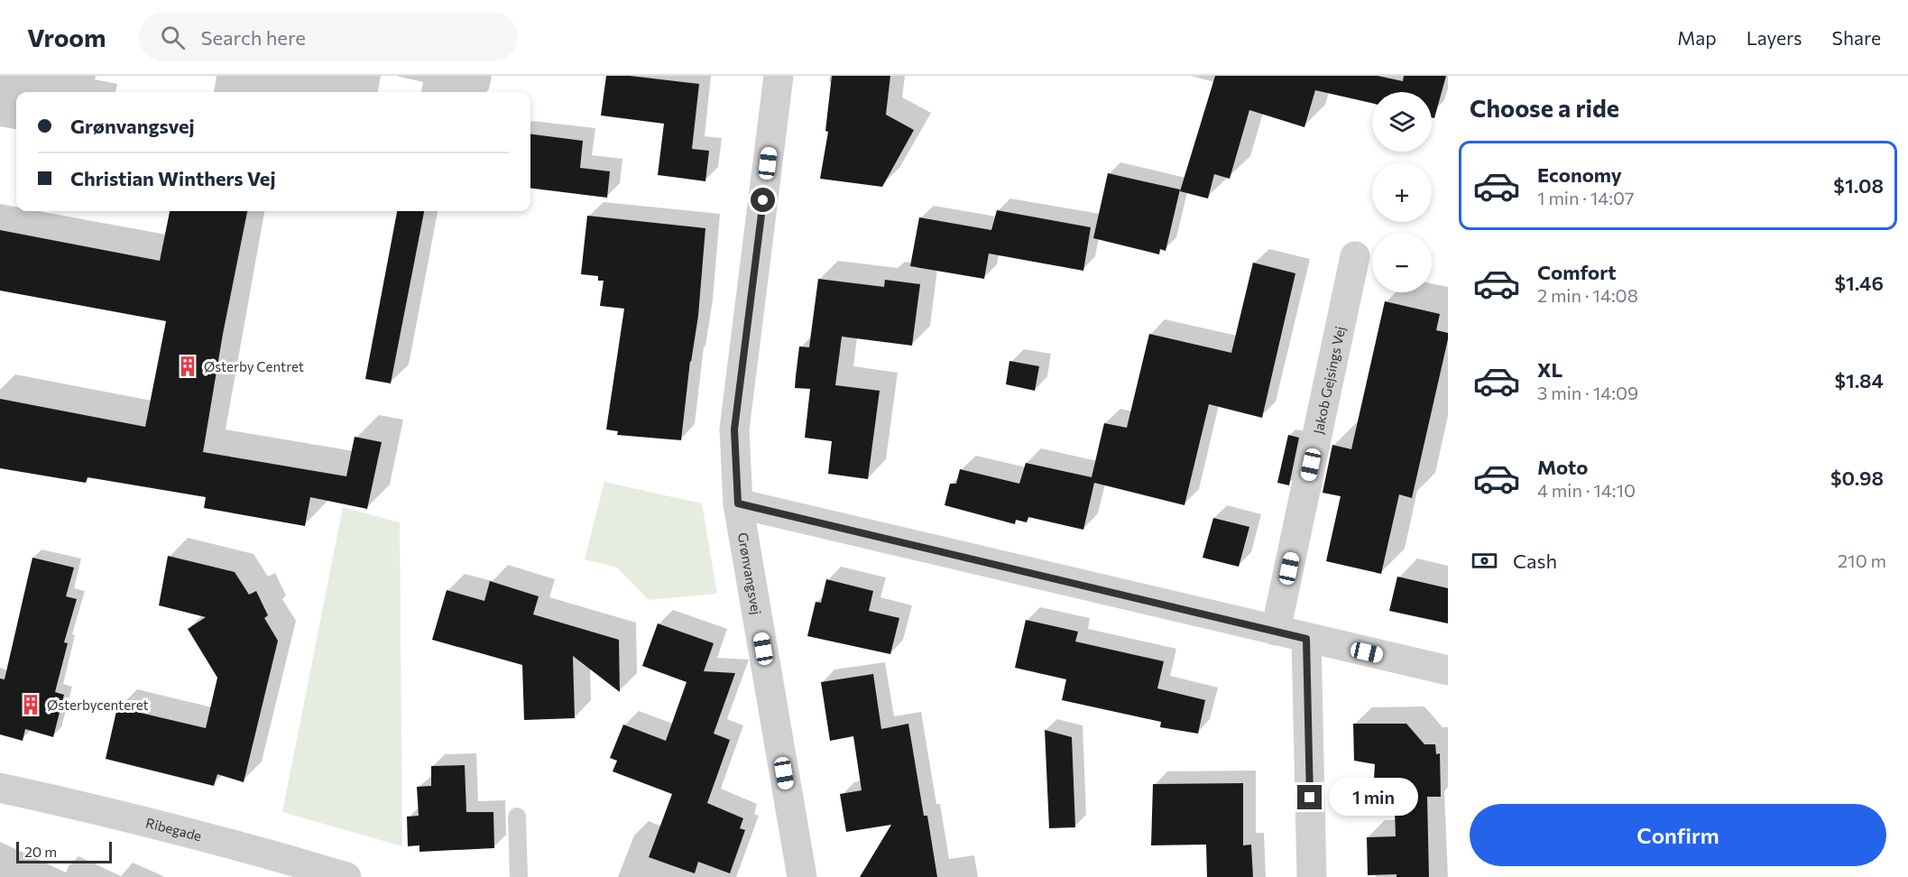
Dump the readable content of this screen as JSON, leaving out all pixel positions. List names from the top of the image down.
{
  "streets": {
    "street": ["Jakob Gejsings Vej", "Grønvangsvej", "Ribegade"]
  },
  "places": {
    "building": ["Østerby Centret", "Østerbycenteret"]
  },
  "scale_bar": "20 m",
  "page": {
    "header": "Vroom",
    "search": "Search here",
    "nav": ["Map", "Layers", "Share"],
    "heading": "Choose a ride",
    "map_buttons": ["+", "−"],
    "banner": ["Grønvangsvej", "Christian Winthers Vej"],
    "list": [
      {
        "name": "Economy",
        "note": "1 min · 14:07",
        "value": "$1.08"
      },
      {
        "name": "Comfort",
        "note": "2 min · 14:08",
        "value": "$1.46"
      },
      {
        "name": "XL",
        "note": "3 min · 14:09",
        "value": "$1.84"
      },
      {
        "name": "Moto",
        "note": "4 min · 14:10",
        "value": "$0.98"
      }
    ],
    "pay": ["Cash", "210 m"],
    "bubble": "1 min",
    "buttons": "Confirm",
    "scale": "20 m"
  }
}
